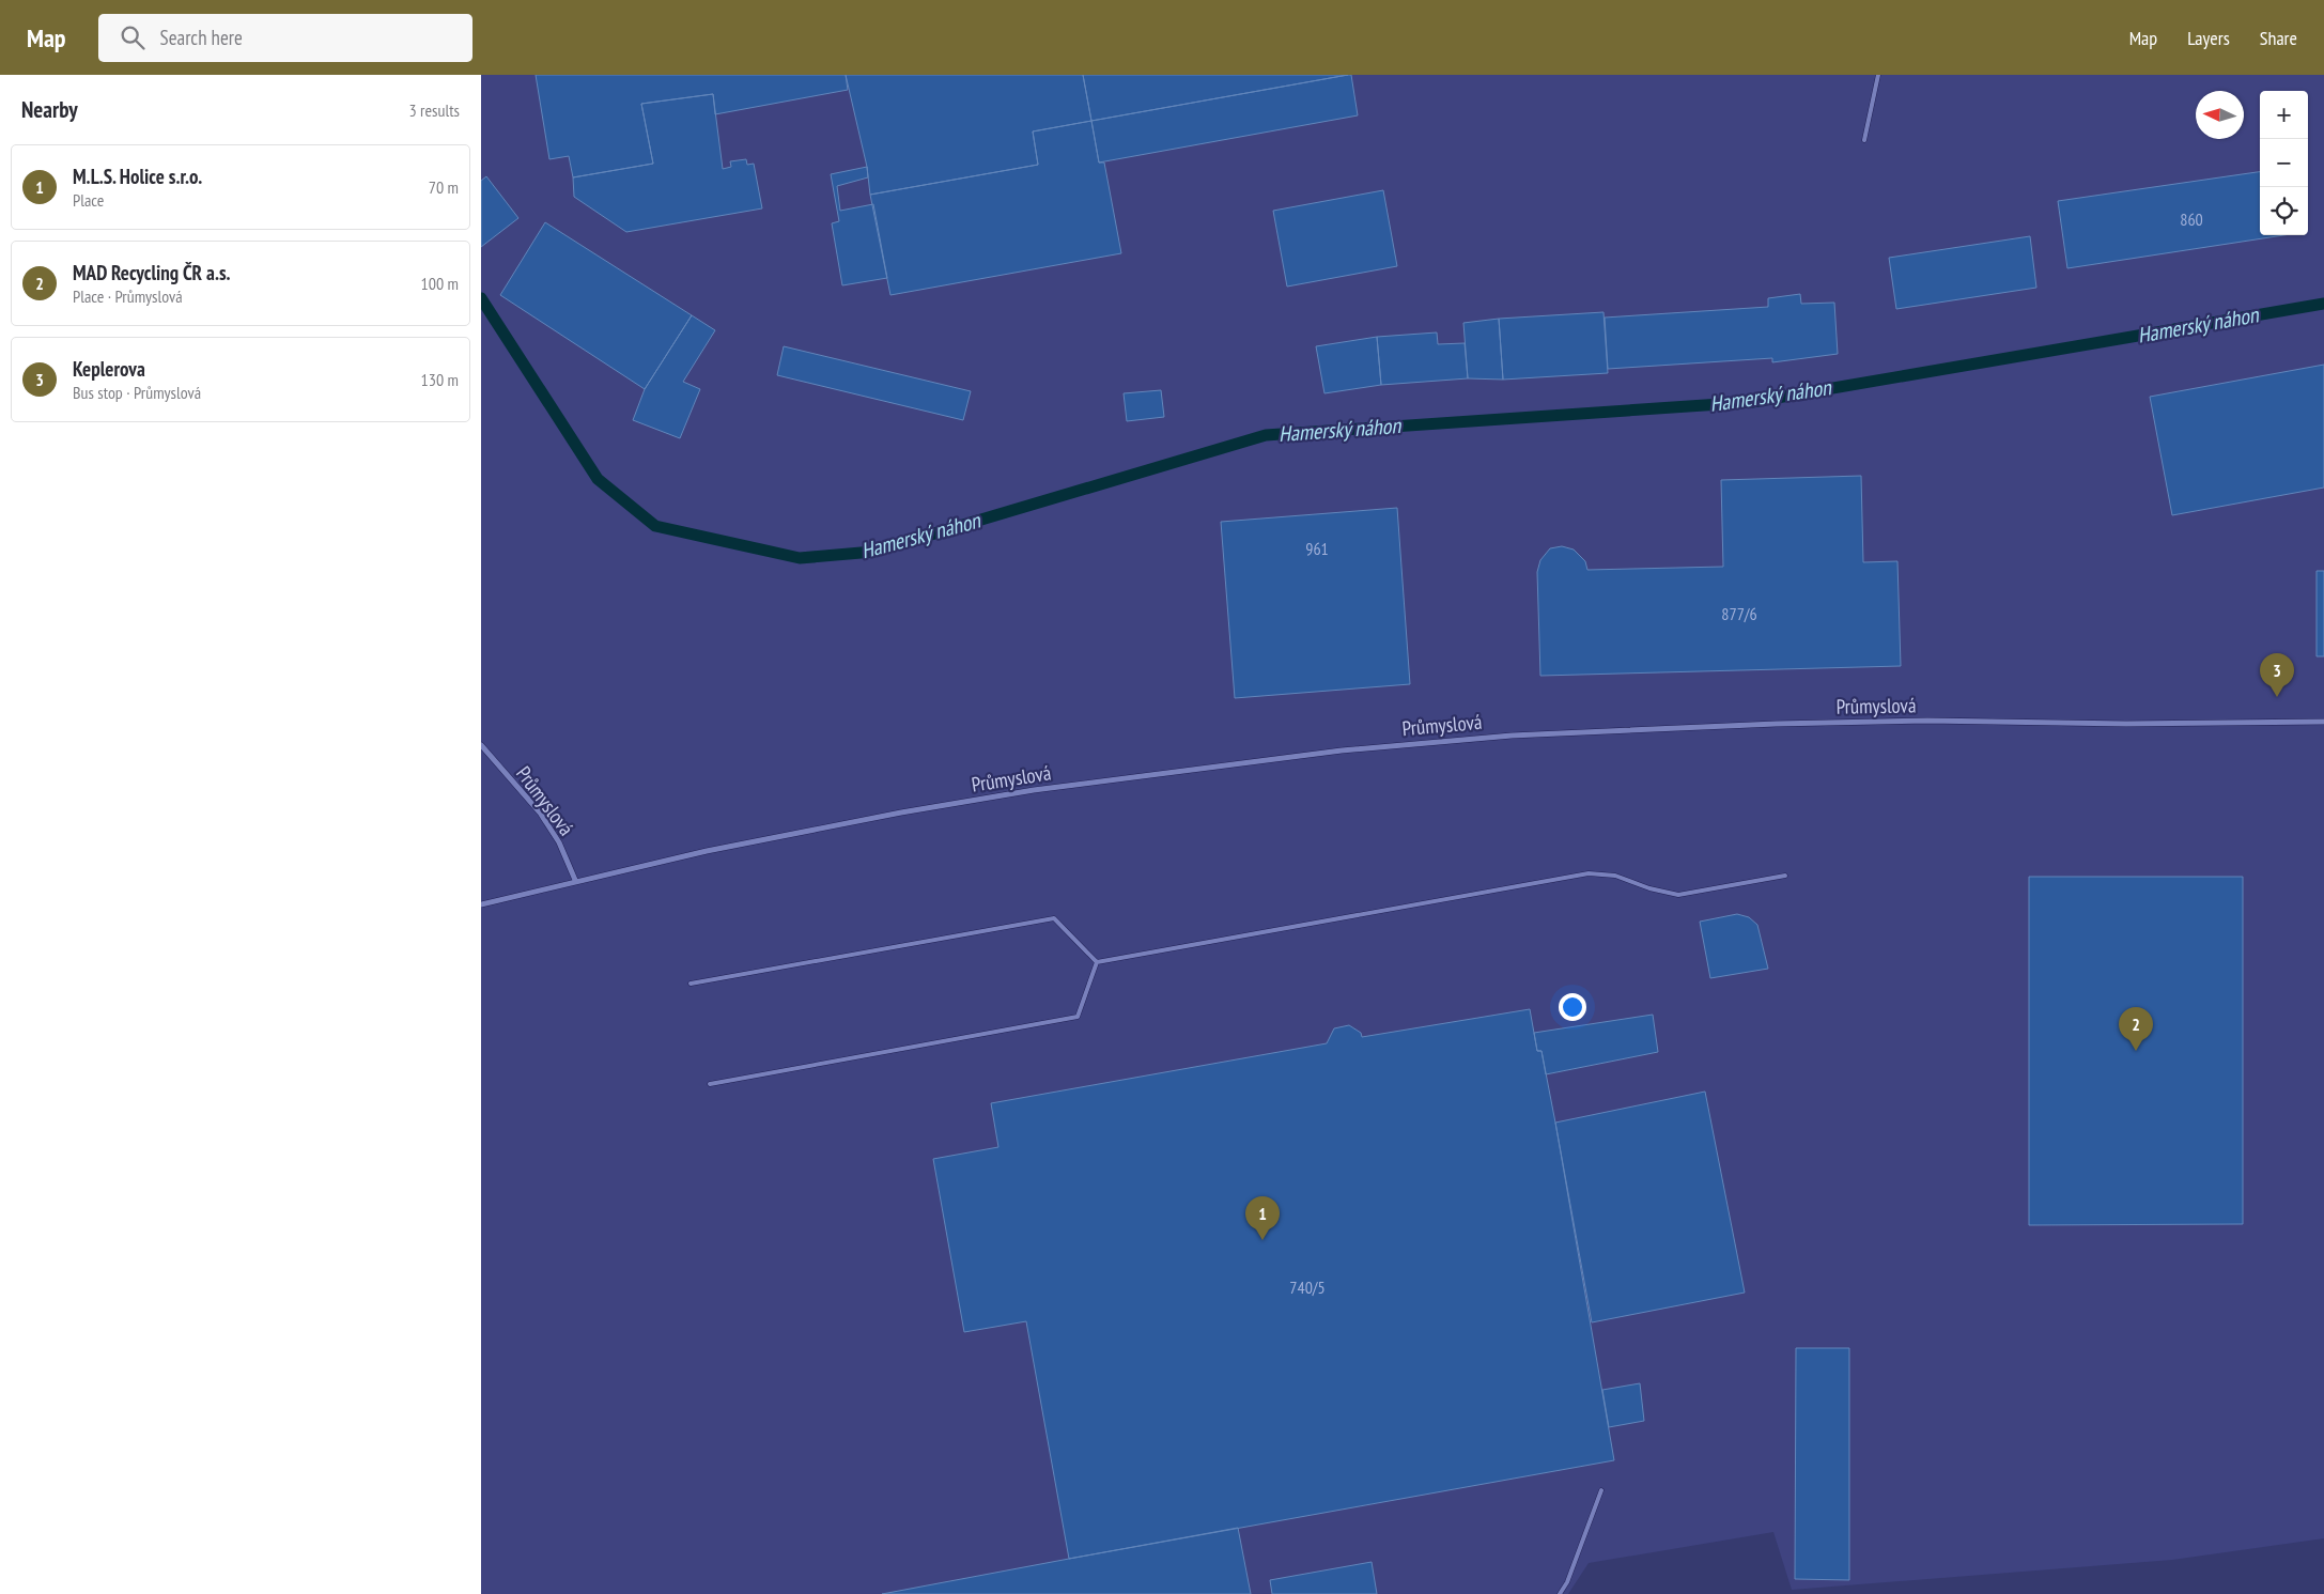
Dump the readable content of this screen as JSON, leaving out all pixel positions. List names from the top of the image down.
{
  "streets": {
    "street": ["Průmyslová"]
  },
  "water": ["Hamerský náhon"],
  "house_numbers": [
    "860",
    "961",
    "877/6",
    "740/5"
  ],
  "north": "left",
  "page": {
    "header": "Map",
    "search": "Search here",
    "nav": ["Map", "Layers", "Share"],
    "heading": ["Nearby", "3 results"],
    "map_buttons": ["+", "−"],
    "list": [
      {
        "mark": "1",
        "name": "M.L.S. Holice s.r.o.",
        "note": "Place",
        "value": "70 m"
      },
      {
        "mark": "2",
        "name": "MAD Recycling ČR a.s.",
        "note": "Place · Průmyslová",
        "value": "100 m"
      },
      {
        "mark": "3",
        "name": "Keplerova",
        "note": "Bus stop · Průmyslová",
        "value": "130 m"
      }
    ],
    "pins": ["3", "2", "1"]
  }
}
